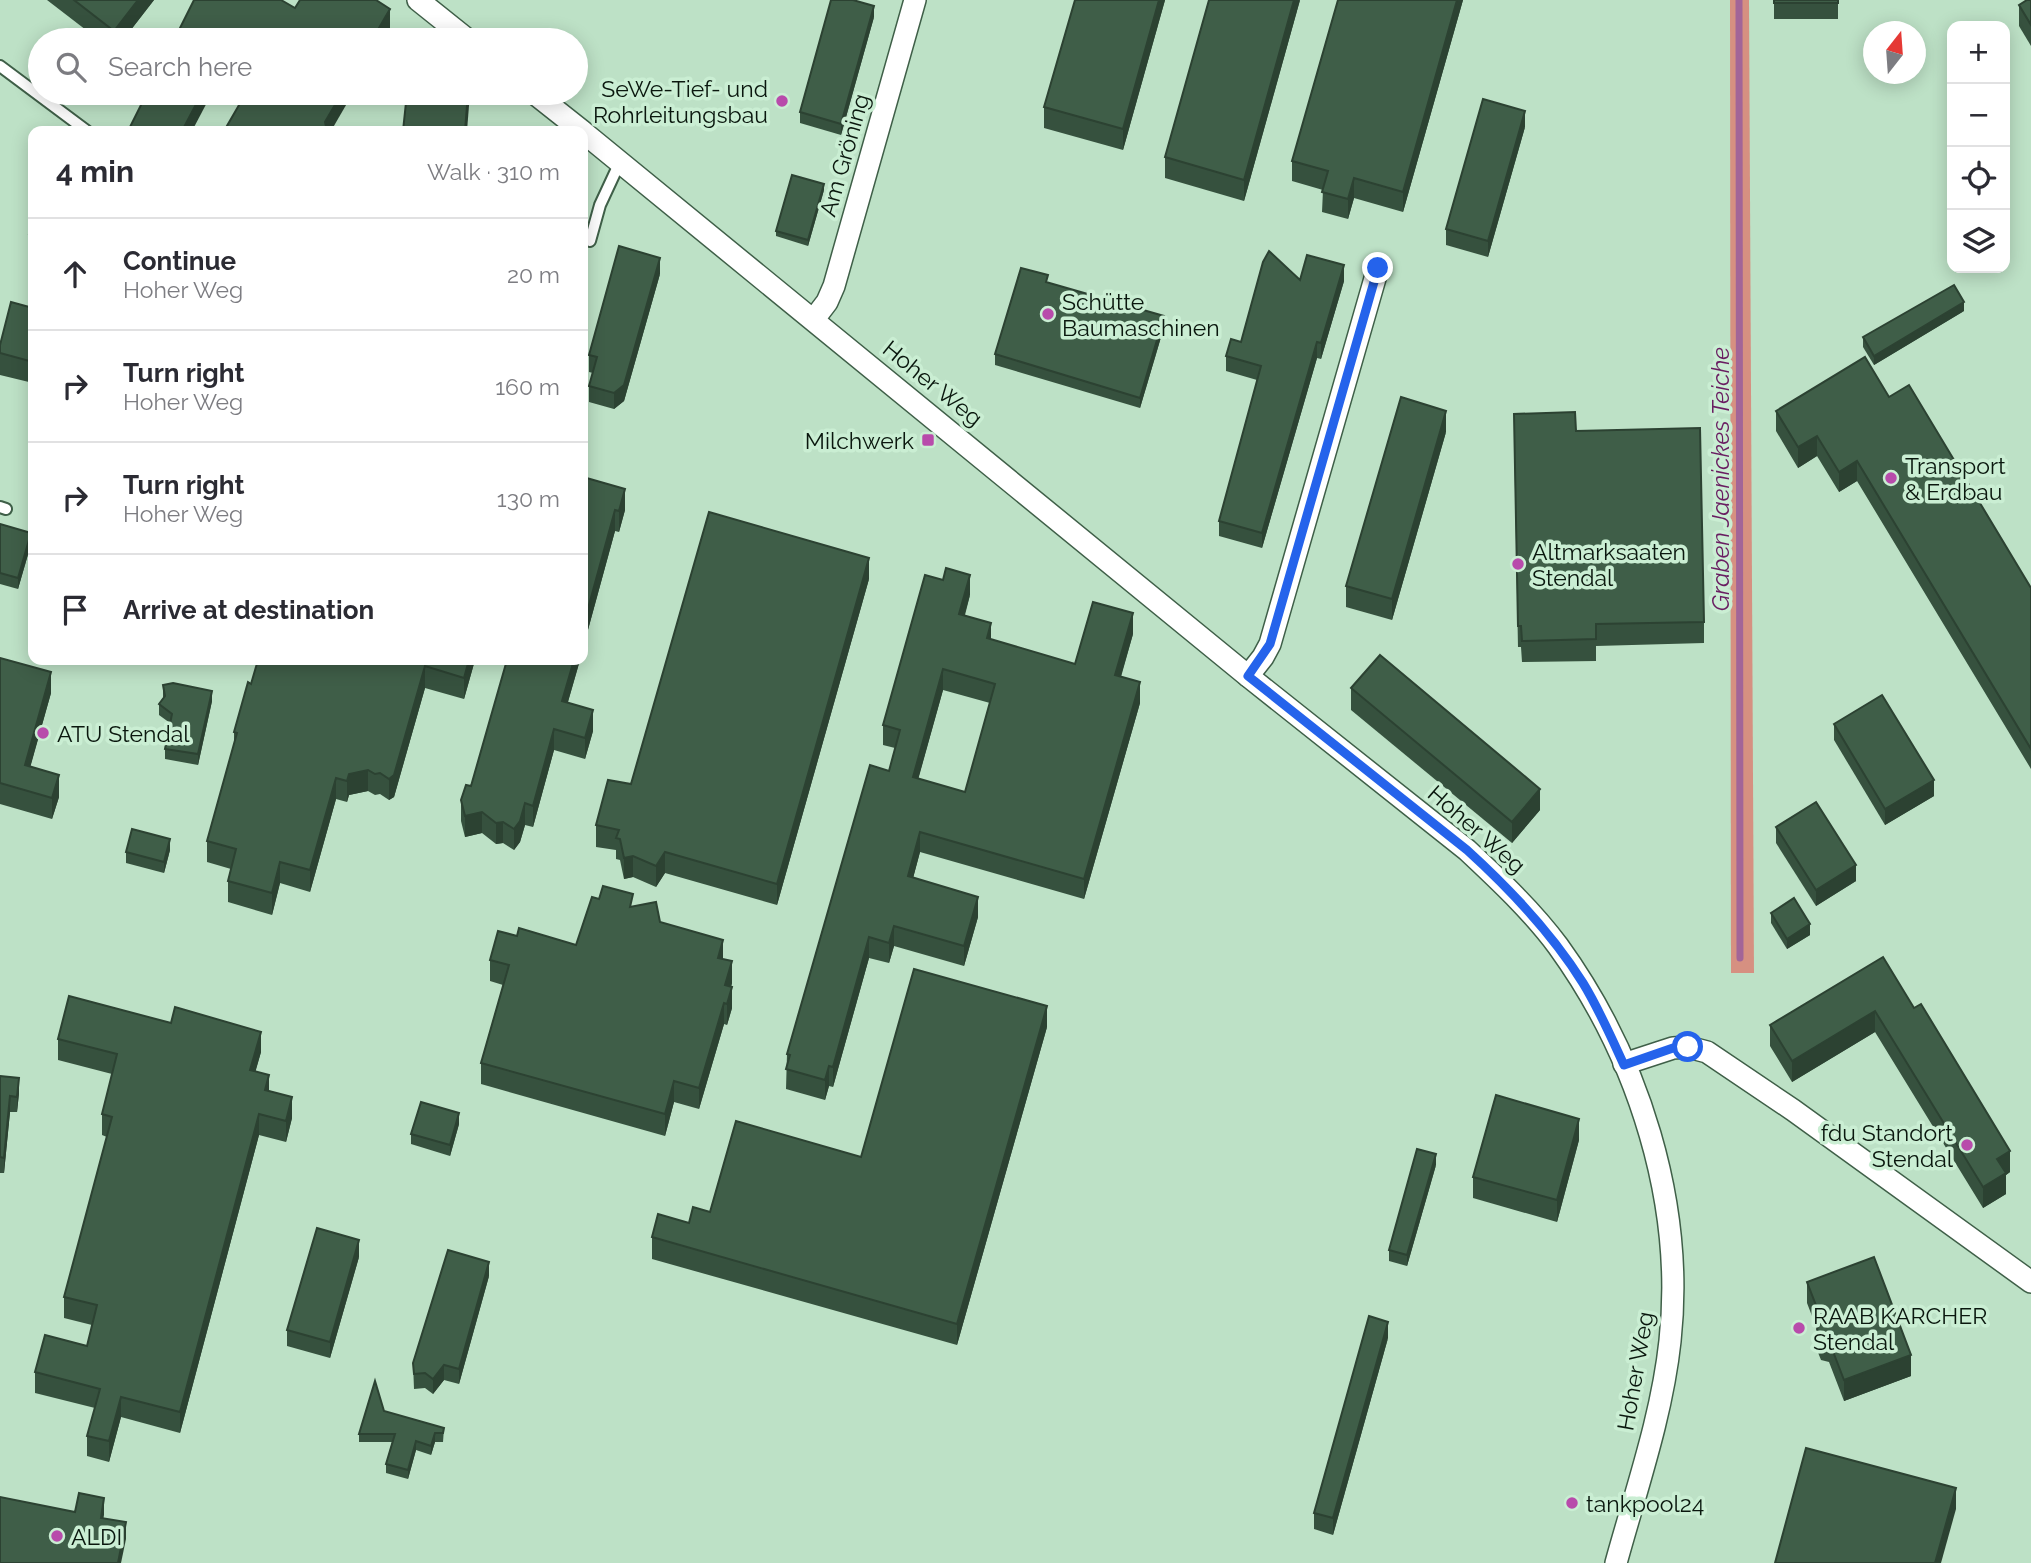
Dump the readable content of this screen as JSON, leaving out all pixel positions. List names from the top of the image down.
{
  "streets": {
    "street": ["Am Gröning", "Hoher Weg"]
  },
  "crossings": [
    ["Am Gröning", "Hoher Weg"]
  ],
  "water": ["Graben Jaenickes Teiche"],
  "places": {
    "other": [
      "SeWe-Tief- und Rohrleitungsbau",
      "Schütte Baumaschinen",
      "Transport & Erdbau",
      "Altmarksaaten Stendal",
      "ATU Stendal",
      "fdu Standort Stendal",
      "RAAB KARCHER Stendal",
      "tankpool24",
      "ALDI"
    ],
    "transit": ["Milchwerk"]
  },
  "north": "top",
  "page": {
    "map_buttons": ["+", "−"],
    "search": "Search here",
    "heading": ["4 min", "Walk · 310 m"],
    "list": [
      ["Continue", "Hoher Weg", "20 m"],
      ["Turn right", "Hoher Weg", "160 m"],
      ["Turn right", "Hoher Weg", "130 m"],
      "Arrive at destination"
    ]
  }
}
